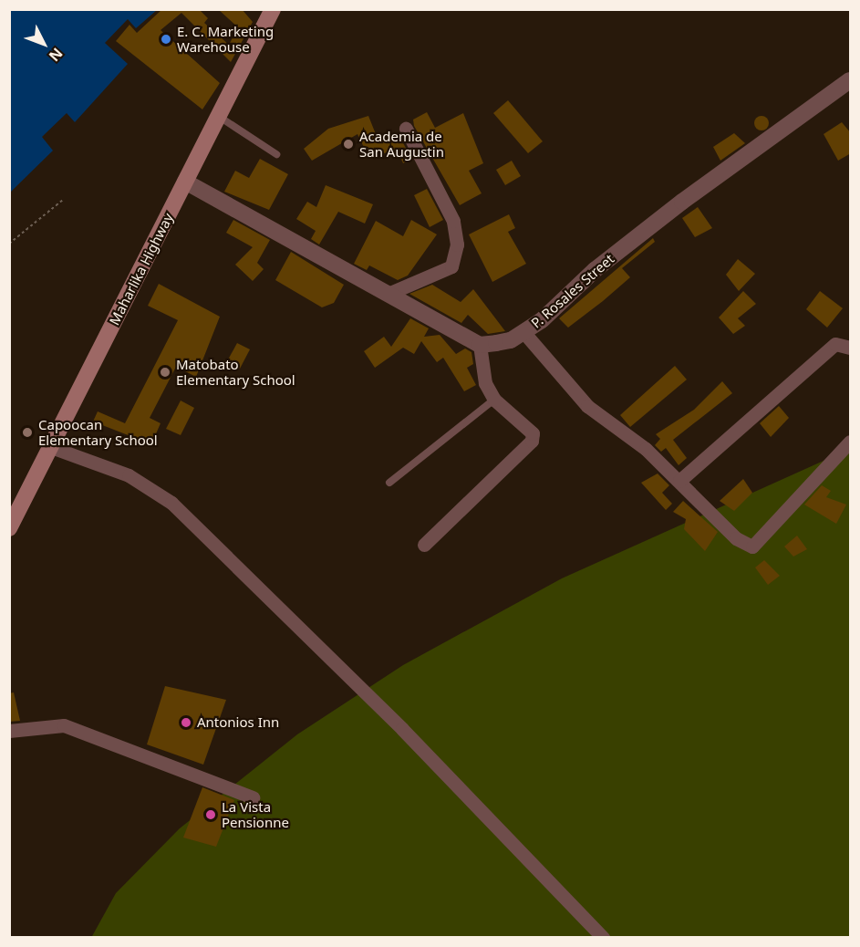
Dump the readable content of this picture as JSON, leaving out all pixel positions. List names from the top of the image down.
{
  "streets": {
    "main road": ["Maharlika Highway"],
    "street": ["P. Rosales Street"]
  },
  "places": [
    "E. C. Marketing Warehouse",
    "Academia de San Augustin",
    "Matobato Elementary School",
    "Capoocan Elementary School",
    "Antonios Inn",
    "La Vista Pensionne"
  ],
  "north": "bottom right"
}
